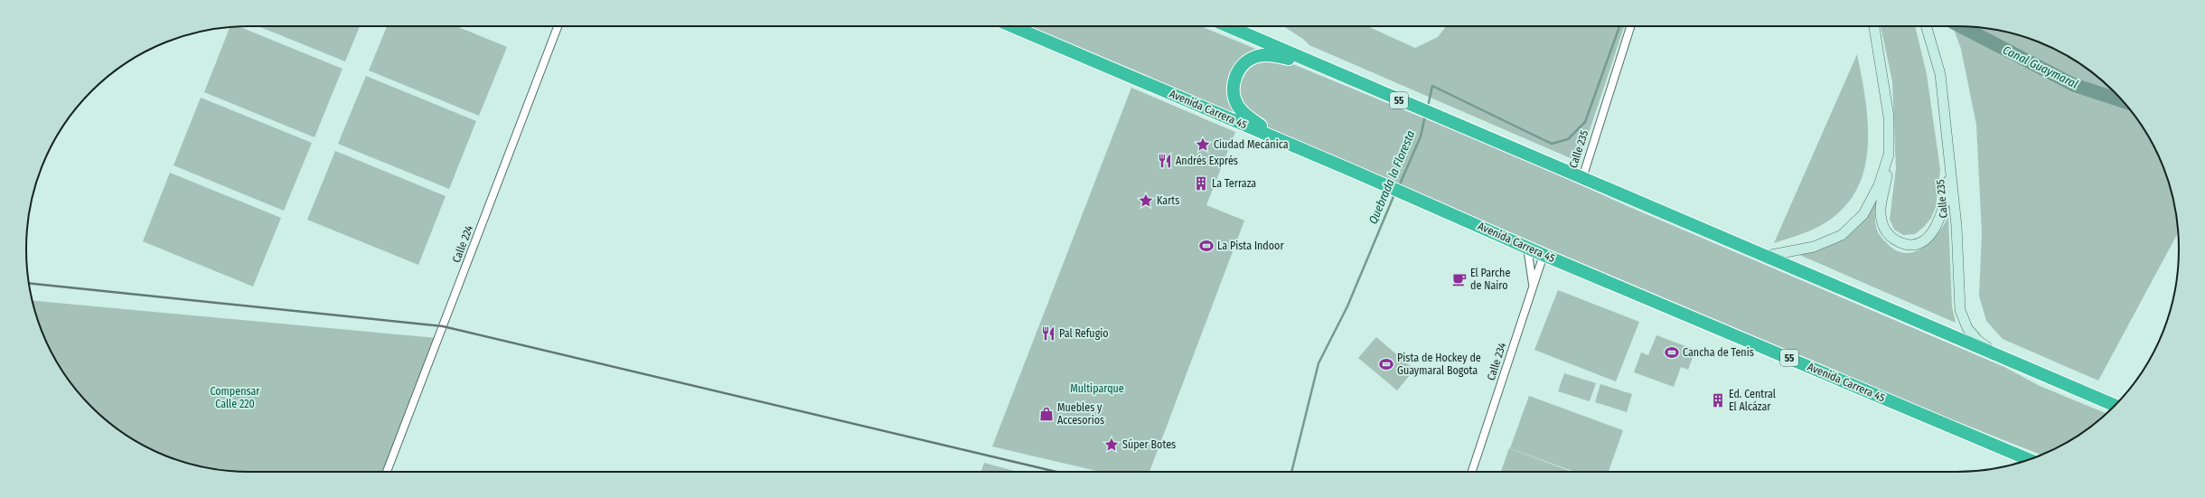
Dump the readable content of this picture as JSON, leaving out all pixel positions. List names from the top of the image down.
{
  "streets": {
    "highway": ["55", "Avenida Carrera 45"],
    "main road": ["Calle 235"],
    "street": ["Calle 224", "Calle 234"]
  },
  "crossings": [
    ["55", "Calle 235"],
    ["Avenida Carrera 45", "Calle 234"]
  ],
  "water": ["Canal Guaymaral", "Quebrada la Floresta"],
  "parks": ["Multiparque", "Compensar Calle 220"],
  "places": {
    "place": ["Ciudad Mecánica", "Karts", "Súper Botes"],
    "restaurant": ["Andrés Exprés", "Pal Refugio"],
    "building": ["La Terraza", "Ed. Central El Alcázar"],
    "sports": ["La Pista Indoor", "Cancha de Tenis", "Pista de Hockey de Guaymaral Bogota"],
    "cafe": ["El Parche de Nairo"],
    "shop": ["Muebles y Accesorios"]
  }
}
